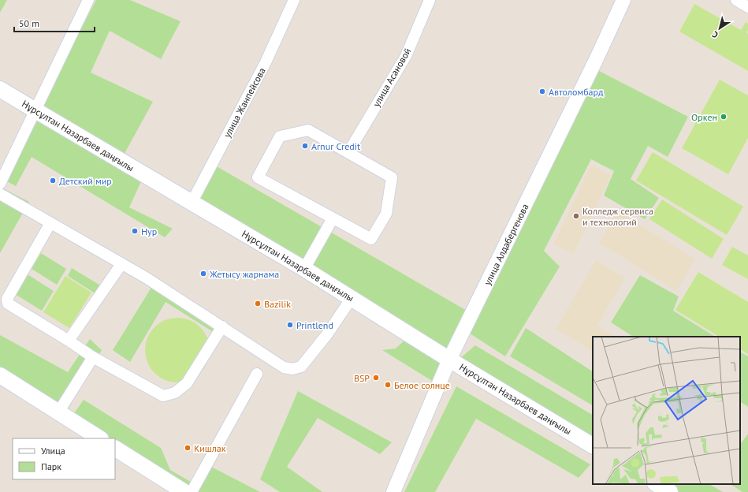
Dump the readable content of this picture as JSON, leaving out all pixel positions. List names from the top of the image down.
{
  "streets": {
    "main road": ["Нұрсұлтан Назарбаев даңғылы"],
    "street": ["улица Асановой", "улица Жанпейсова", "улица Алдабергенова"]
  },
  "crossings": [
    ["улица Жанпейсова", "Нұрсұлтан Назарбаев даңғылы"],
    ["Нұрсұлтан Назарбаев даңғылы", "улица Алдабергенова"]
  ],
  "places": [
    "Автоломбард",
    "Оркен",
    "Arnur Credit",
    "Детский мир",
    "Колледж сервиса и технологий",
    "Нур",
    "Жетысу жарнама",
    "Bazilik",
    "Printlend",
    "BSP",
    "Белое солнце",
    "Кишлак"
  ],
  "legend": ["Улица", "Парк"],
  "scale_bar": "50 m",
  "north": "bottom left"
}
